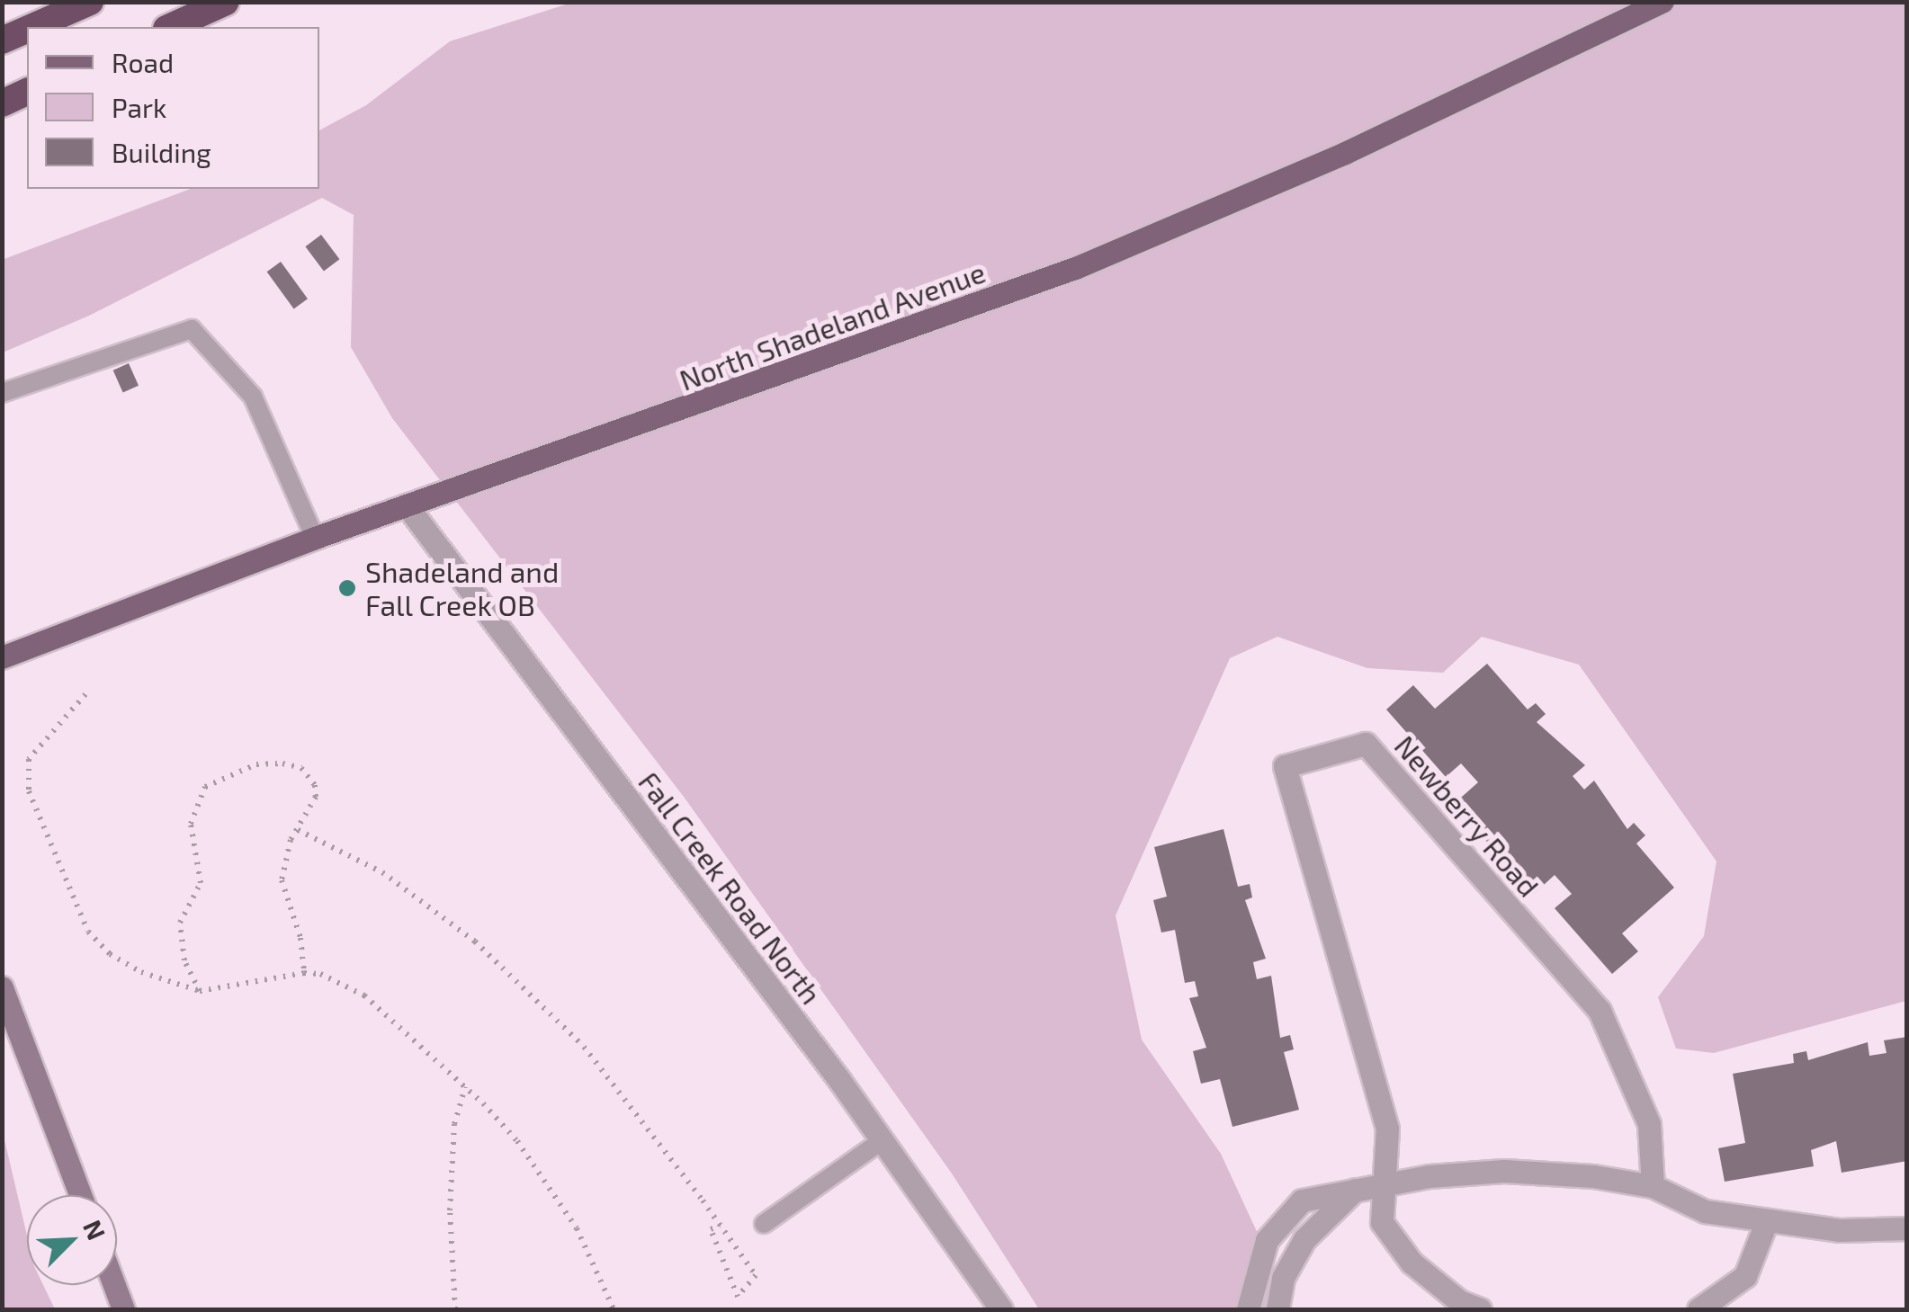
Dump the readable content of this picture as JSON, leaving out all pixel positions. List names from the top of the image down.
{
  "streets": {
    "main road": ["North Shadeland Avenue"],
    "street": ["Newberry Road", "Fall Creek Road North"]
  },
  "crossings": [
    ["North Shadeland Avenue", "Fall Creek Road North"]
  ],
  "places": ["Shadeland and Fall Creek OB"],
  "legend": ["Road", "Park", "Building"],
  "north": "top right"
}
